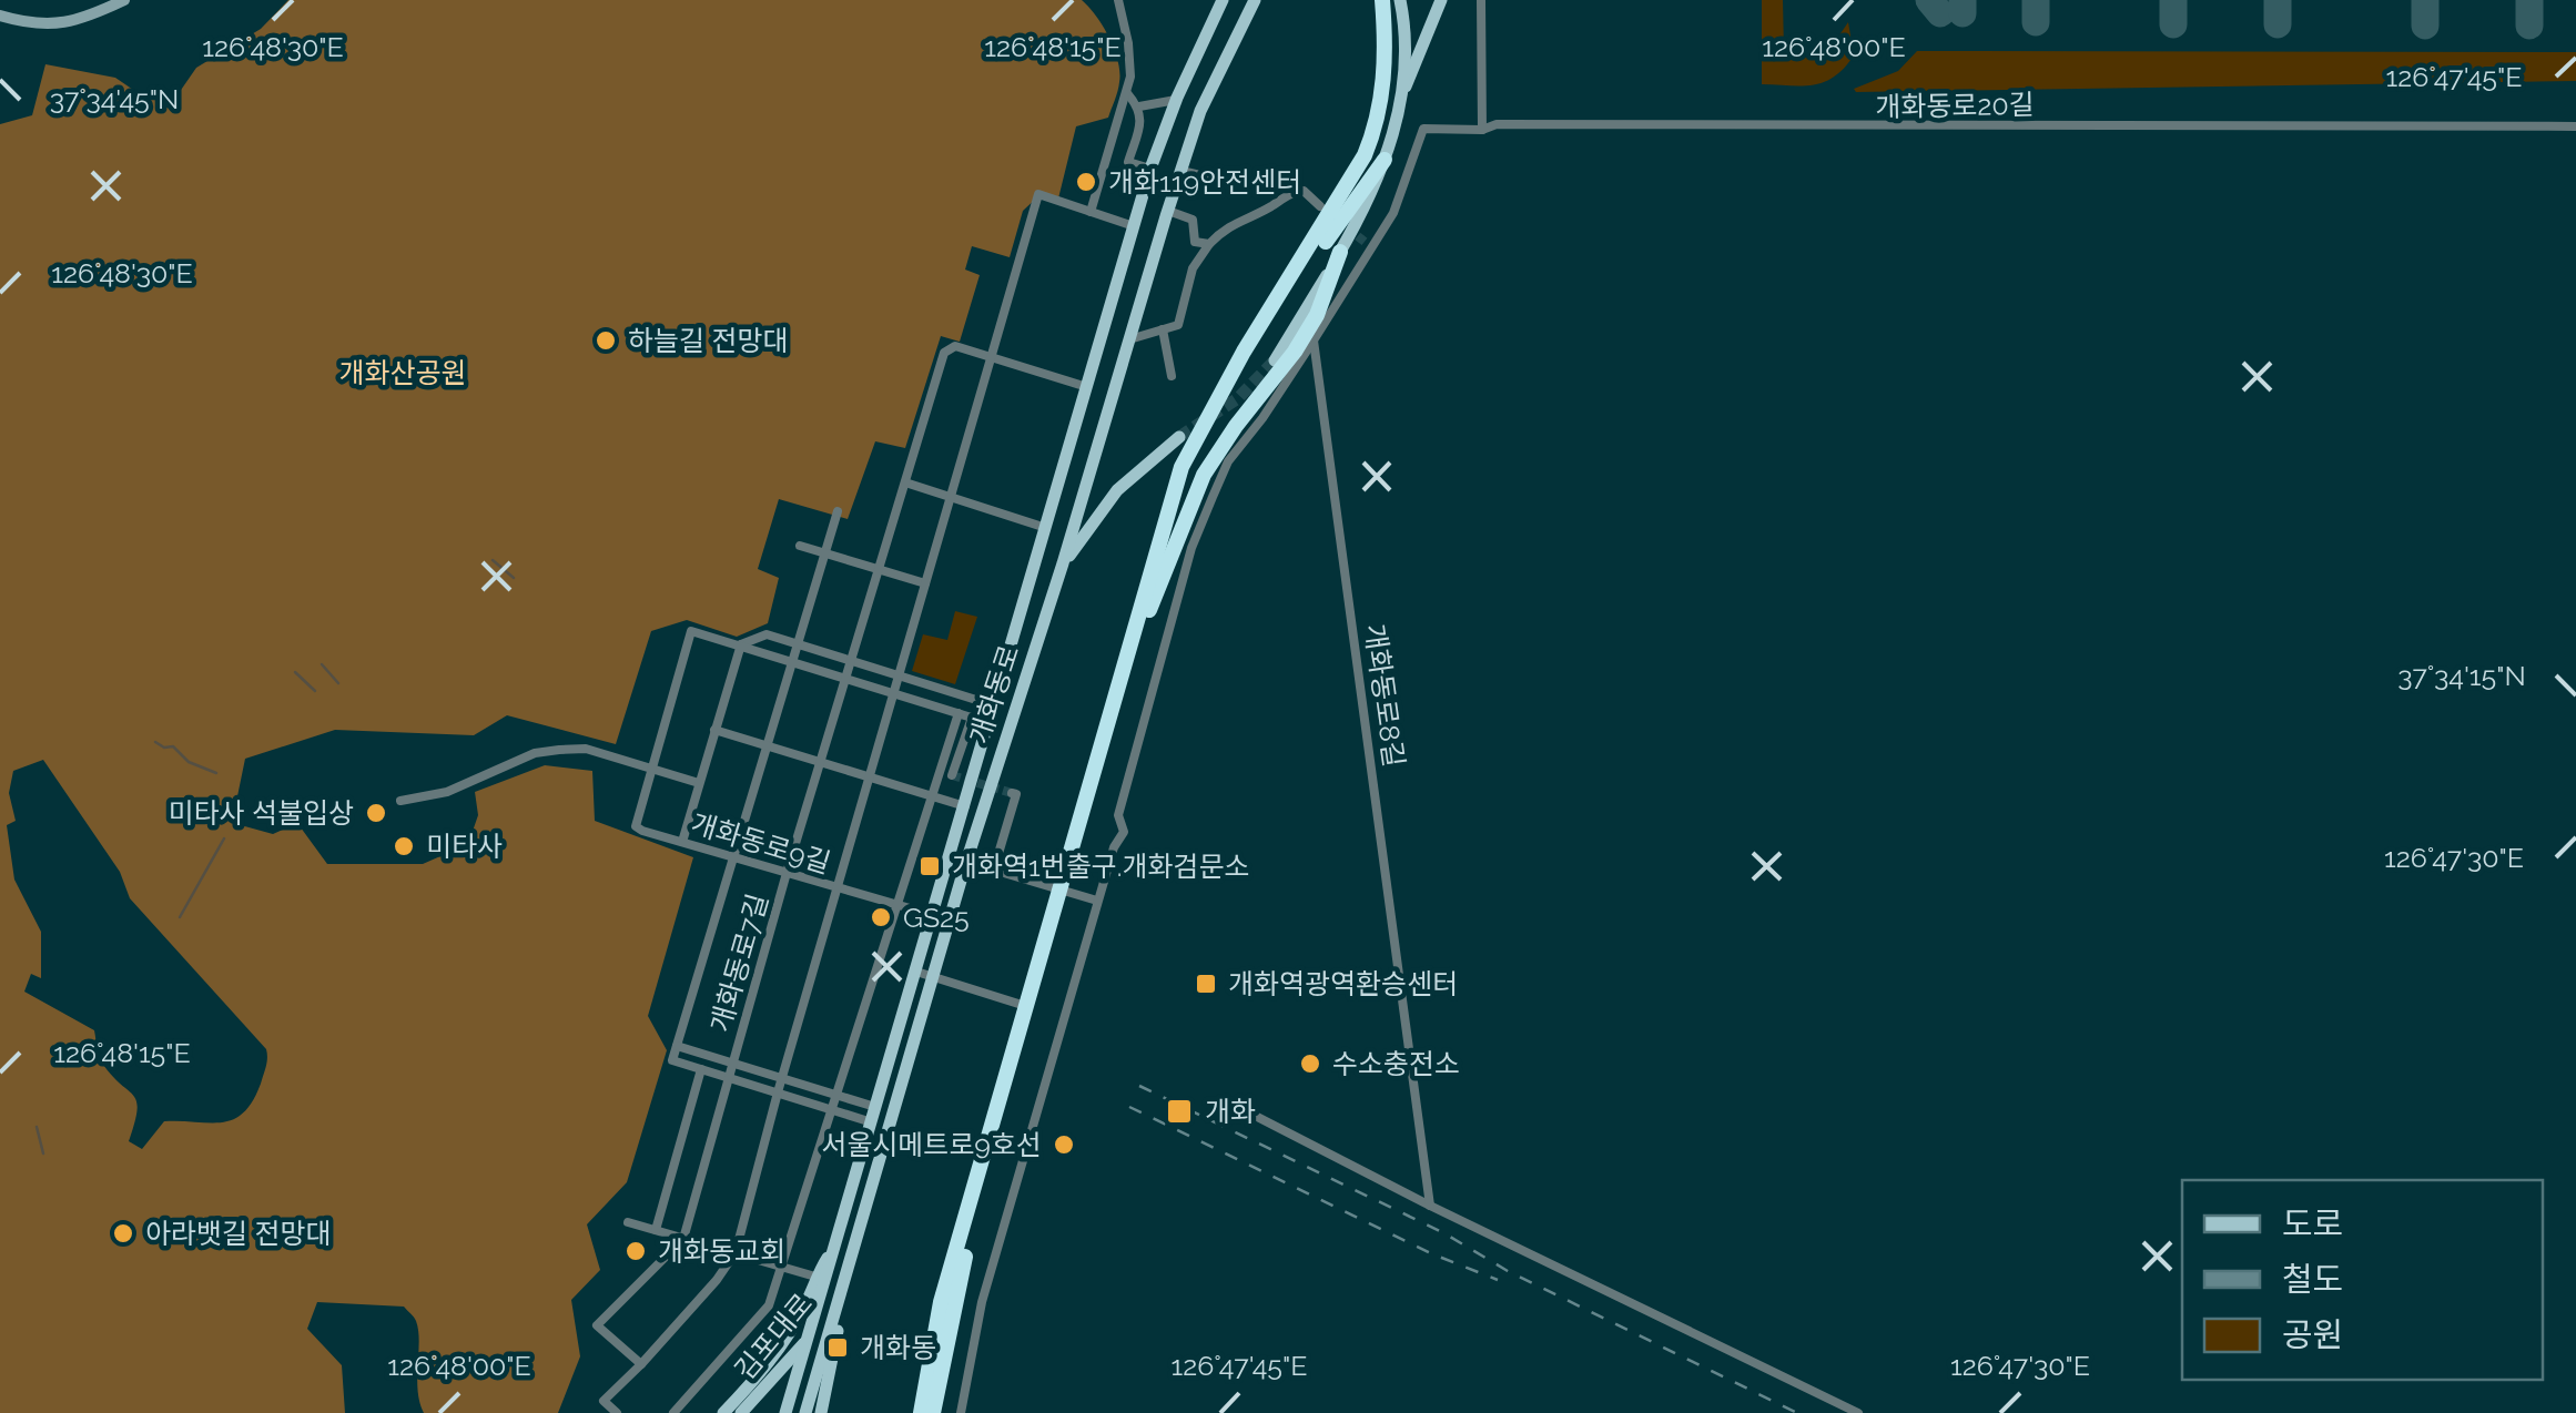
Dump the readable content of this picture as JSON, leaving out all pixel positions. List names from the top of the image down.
{
  "streets": {
    "main road": ["개화동로", "김포대로"],
    "street": [
      "개화동로20길",
      "개화동로8길",
      "개화동로9길",
      "개화동로7길"
    ]
  },
  "crossings": [
    ["개화동로20길", "개화동로8길"],
    ["개화동로", "개화동로9길"],
    ["개화동로", "개화동로7길"],
    ["개화동로", "김포대로"],
    ["개화동로9길", "개화동로7길"]
  ],
  "parks": ["개화산공원"],
  "places": {
    "other": [
      "개화119안전센터",
      "하늘길 전망대",
      "미타사 석불입상",
      "미타사",
      "GS25",
      "수소충전소",
      "서울시메트로9호선",
      "아라뱃길 전망대",
      "개화동교회"
    ],
    "transit": [
      "개화역1번출구.개화검문소",
      "개화역광역환승센터",
      "개화",
      "개화동"
    ]
  },
  "legend": ["도로", "철도", "공원"],
  "coordinates": [
    "126°48'30\"E",
    "126°48'15\"E",
    "126°48'00\"E",
    "126°47'45\"E",
    "37°34'45\"N",
    "37°34'15\"N",
    "126°47'30\"E"
  ]
}
